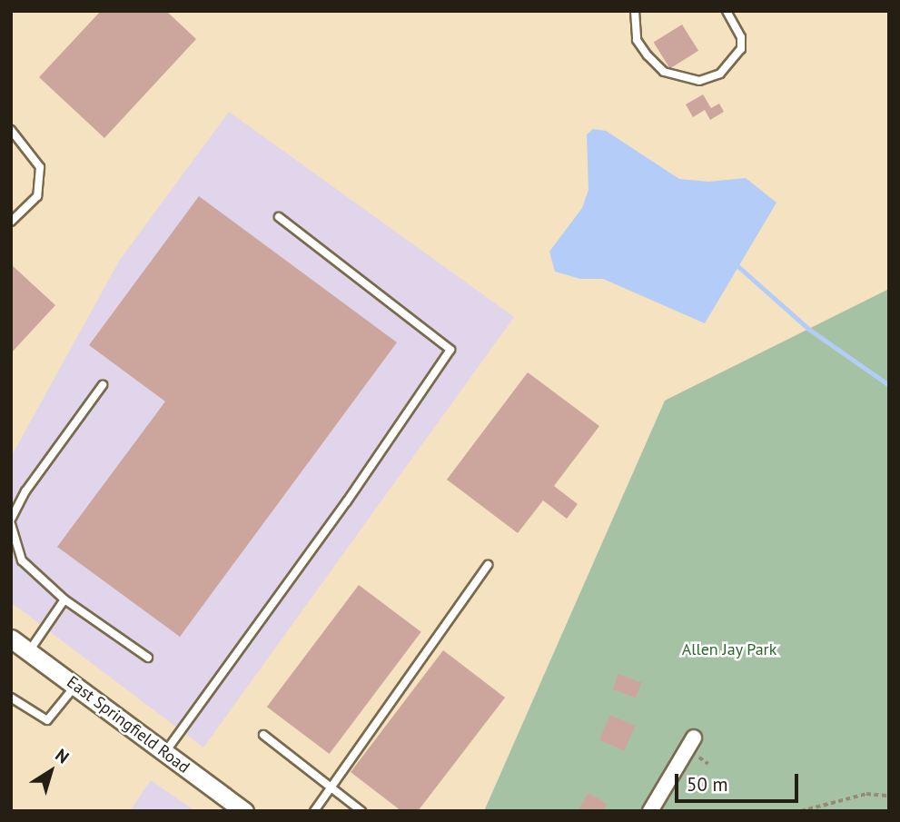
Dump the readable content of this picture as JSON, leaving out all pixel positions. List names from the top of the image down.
{
  "streets": {
    "street": ["East Springfield Road"]
  },
  "parks": ["Allen Jay Park"],
  "scale_bar": "50 m",
  "north": "top right"
}
